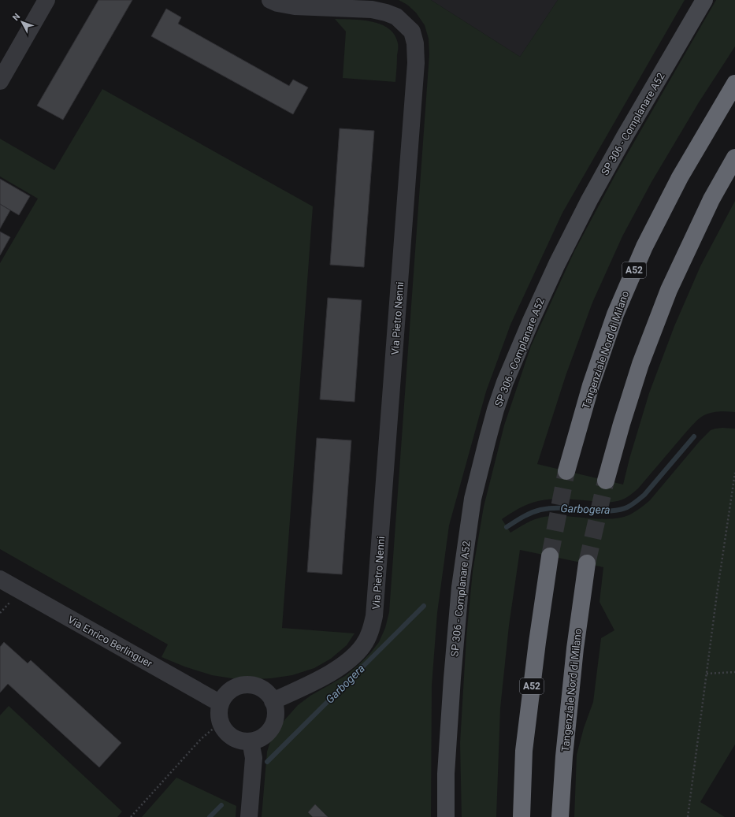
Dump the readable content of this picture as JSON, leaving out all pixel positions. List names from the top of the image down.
{
  "streets": {
    "highway": ["A52", "Tangenziale Nord di Milano"],
    "main road": ["SP 306 - Complanare A52"],
    "street": ["Via Pietro Nenni", "Via Enrico Berlinguer"]
  },
  "crossings": [
    ["Via Pietro Nenni", "Via Enrico Berlinguer"]
  ],
  "water": ["Garbogera"],
  "north": "top left"
}
